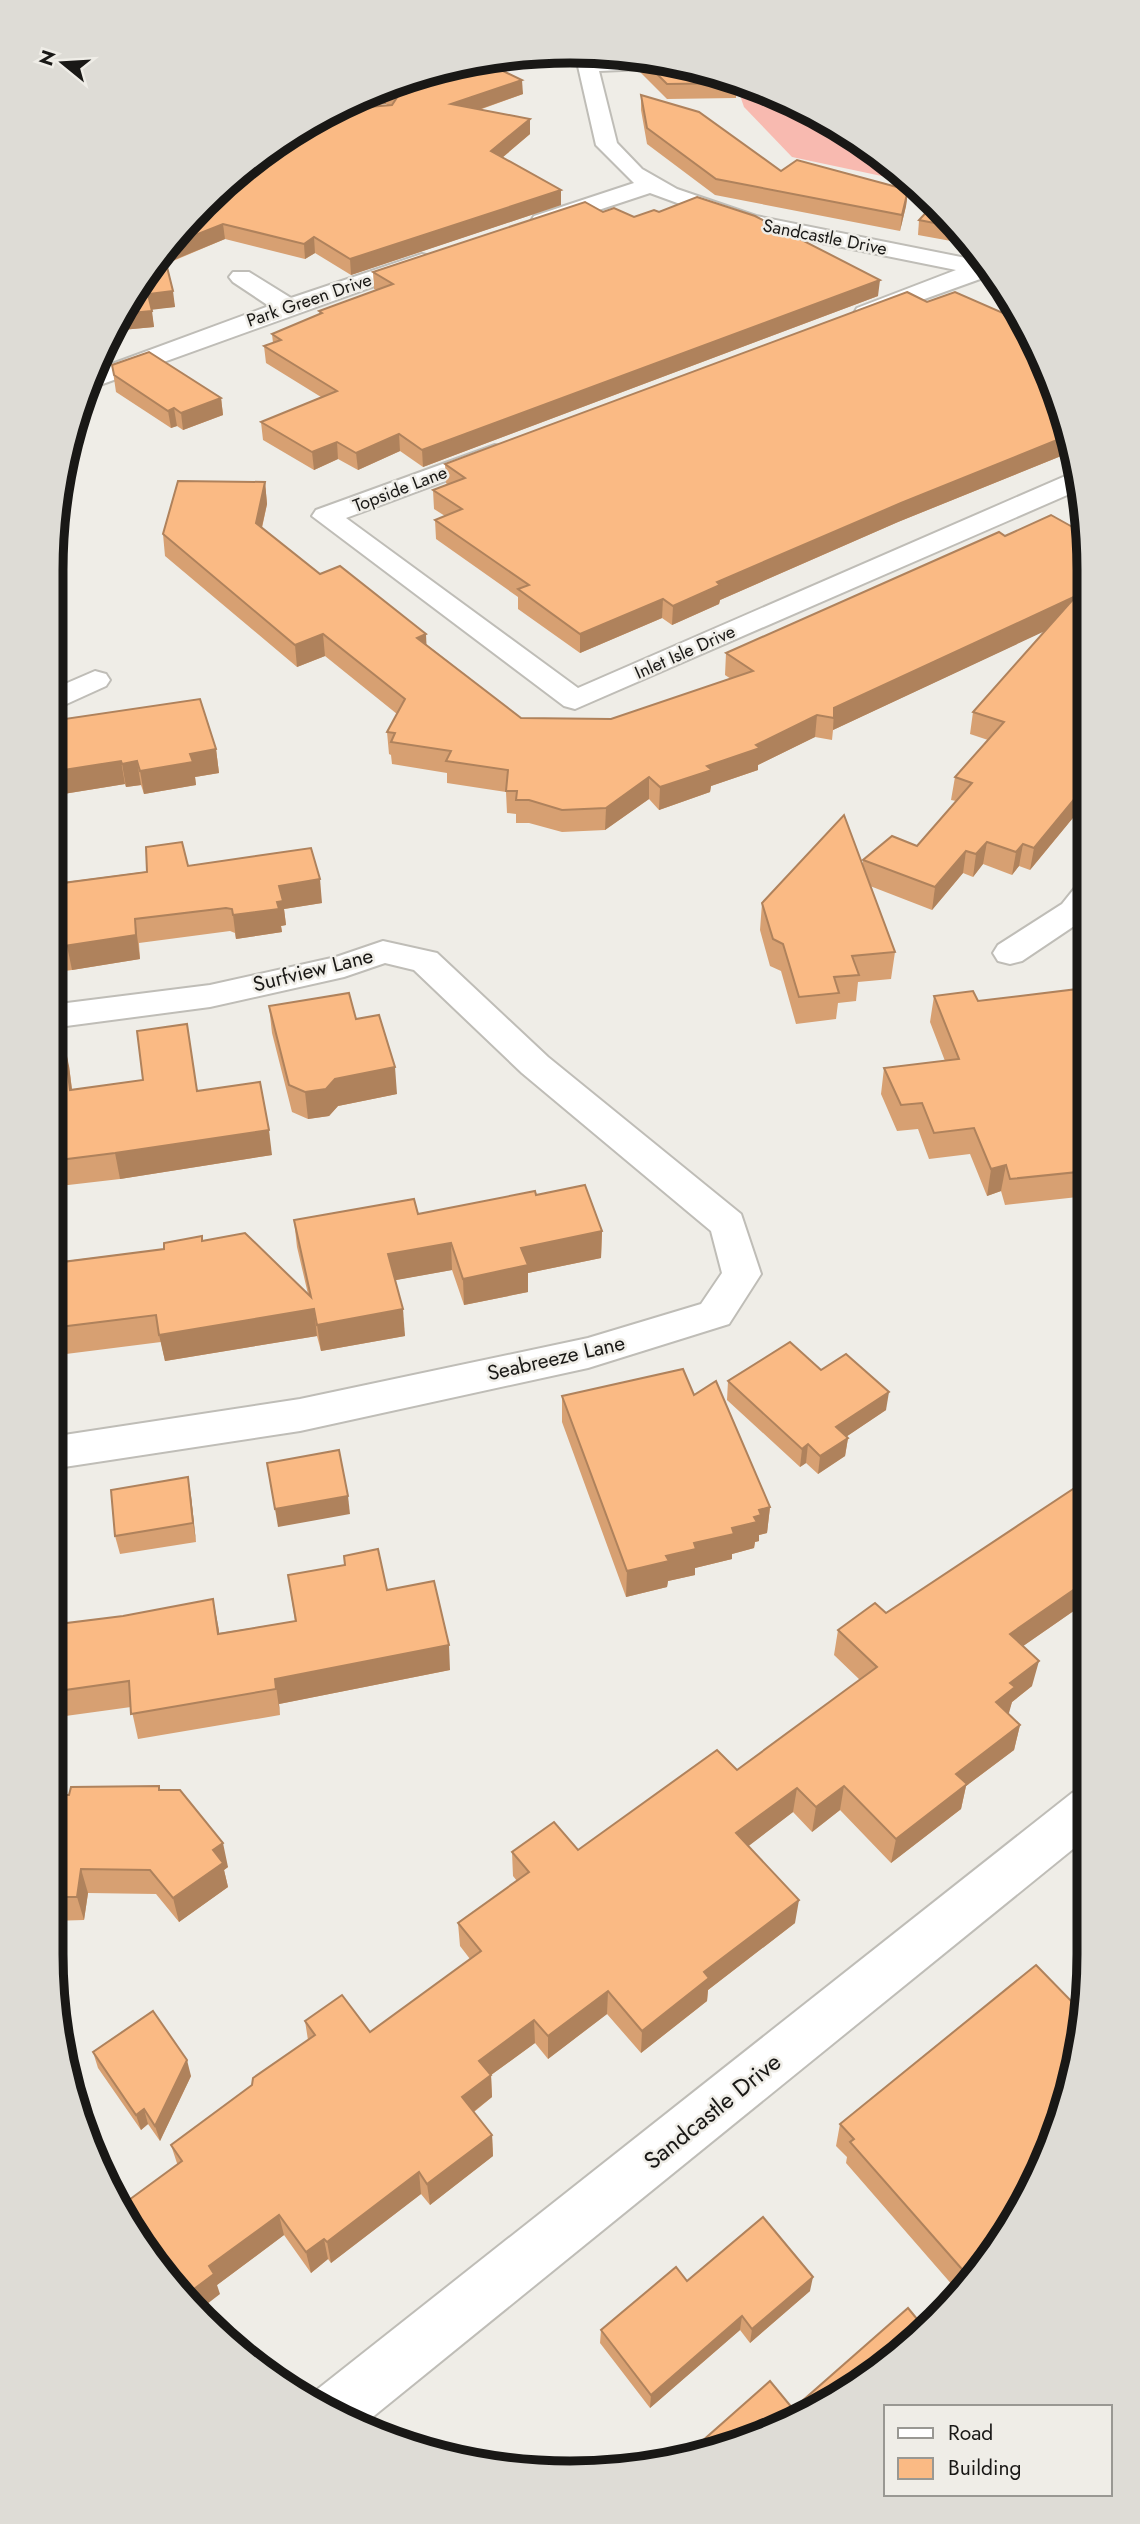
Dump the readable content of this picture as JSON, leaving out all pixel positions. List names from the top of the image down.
{
  "streets": {
    "street": [
      "Sandcastle Drive",
      "Park Green Drive",
      "Topside Lane",
      "Inlet Isle Drive",
      "Surfview Lane",
      "Seabreeze Lane"
    ]
  },
  "crossings": [
    ["Topside Lane", "Inlet Isle Drive"],
    ["Surfview Lane", "Seabreeze Lane"]
  ],
  "legend": ["Road", "Building"],
  "north": "left"
}
